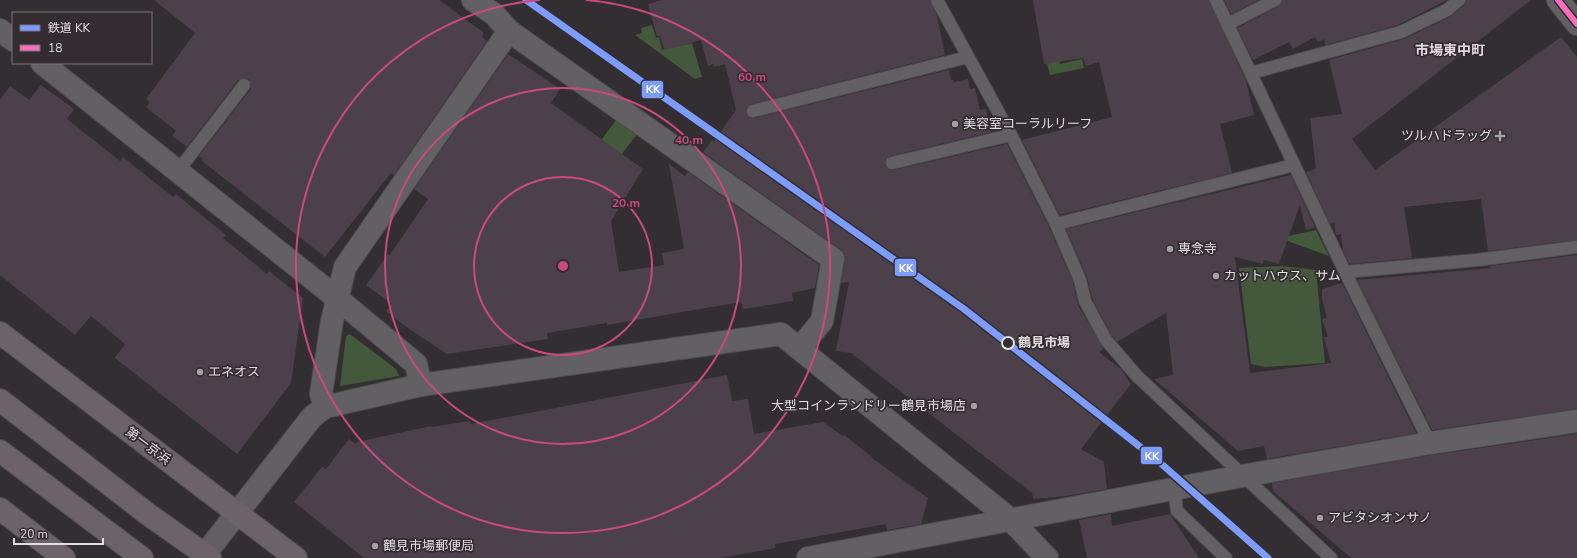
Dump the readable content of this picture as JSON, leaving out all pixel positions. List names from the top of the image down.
{
  "streets": {
    "highway": ["第一京浜"]
  },
  "districts": ["市場東中町"],
  "places": {
    "other": [
      "美容室コーラルリーフ",
      "専念寺",
      "カットハウス、サム",
      "鶴見市場",
      "エネオス",
      "大型コインランドリー鶴見市場店",
      "アビタシオンサノ",
      "鶴見市場郵便局"
    ],
    "health": ["ツルハドラッグ"]
  },
  "lines": ["rail line KK", "transit line 18"],
  "legend": ["鉄道 KK", "18"],
  "scale_bar": "20 m",
  "rings": ["60 m", "40 m", "20 m"]
}
